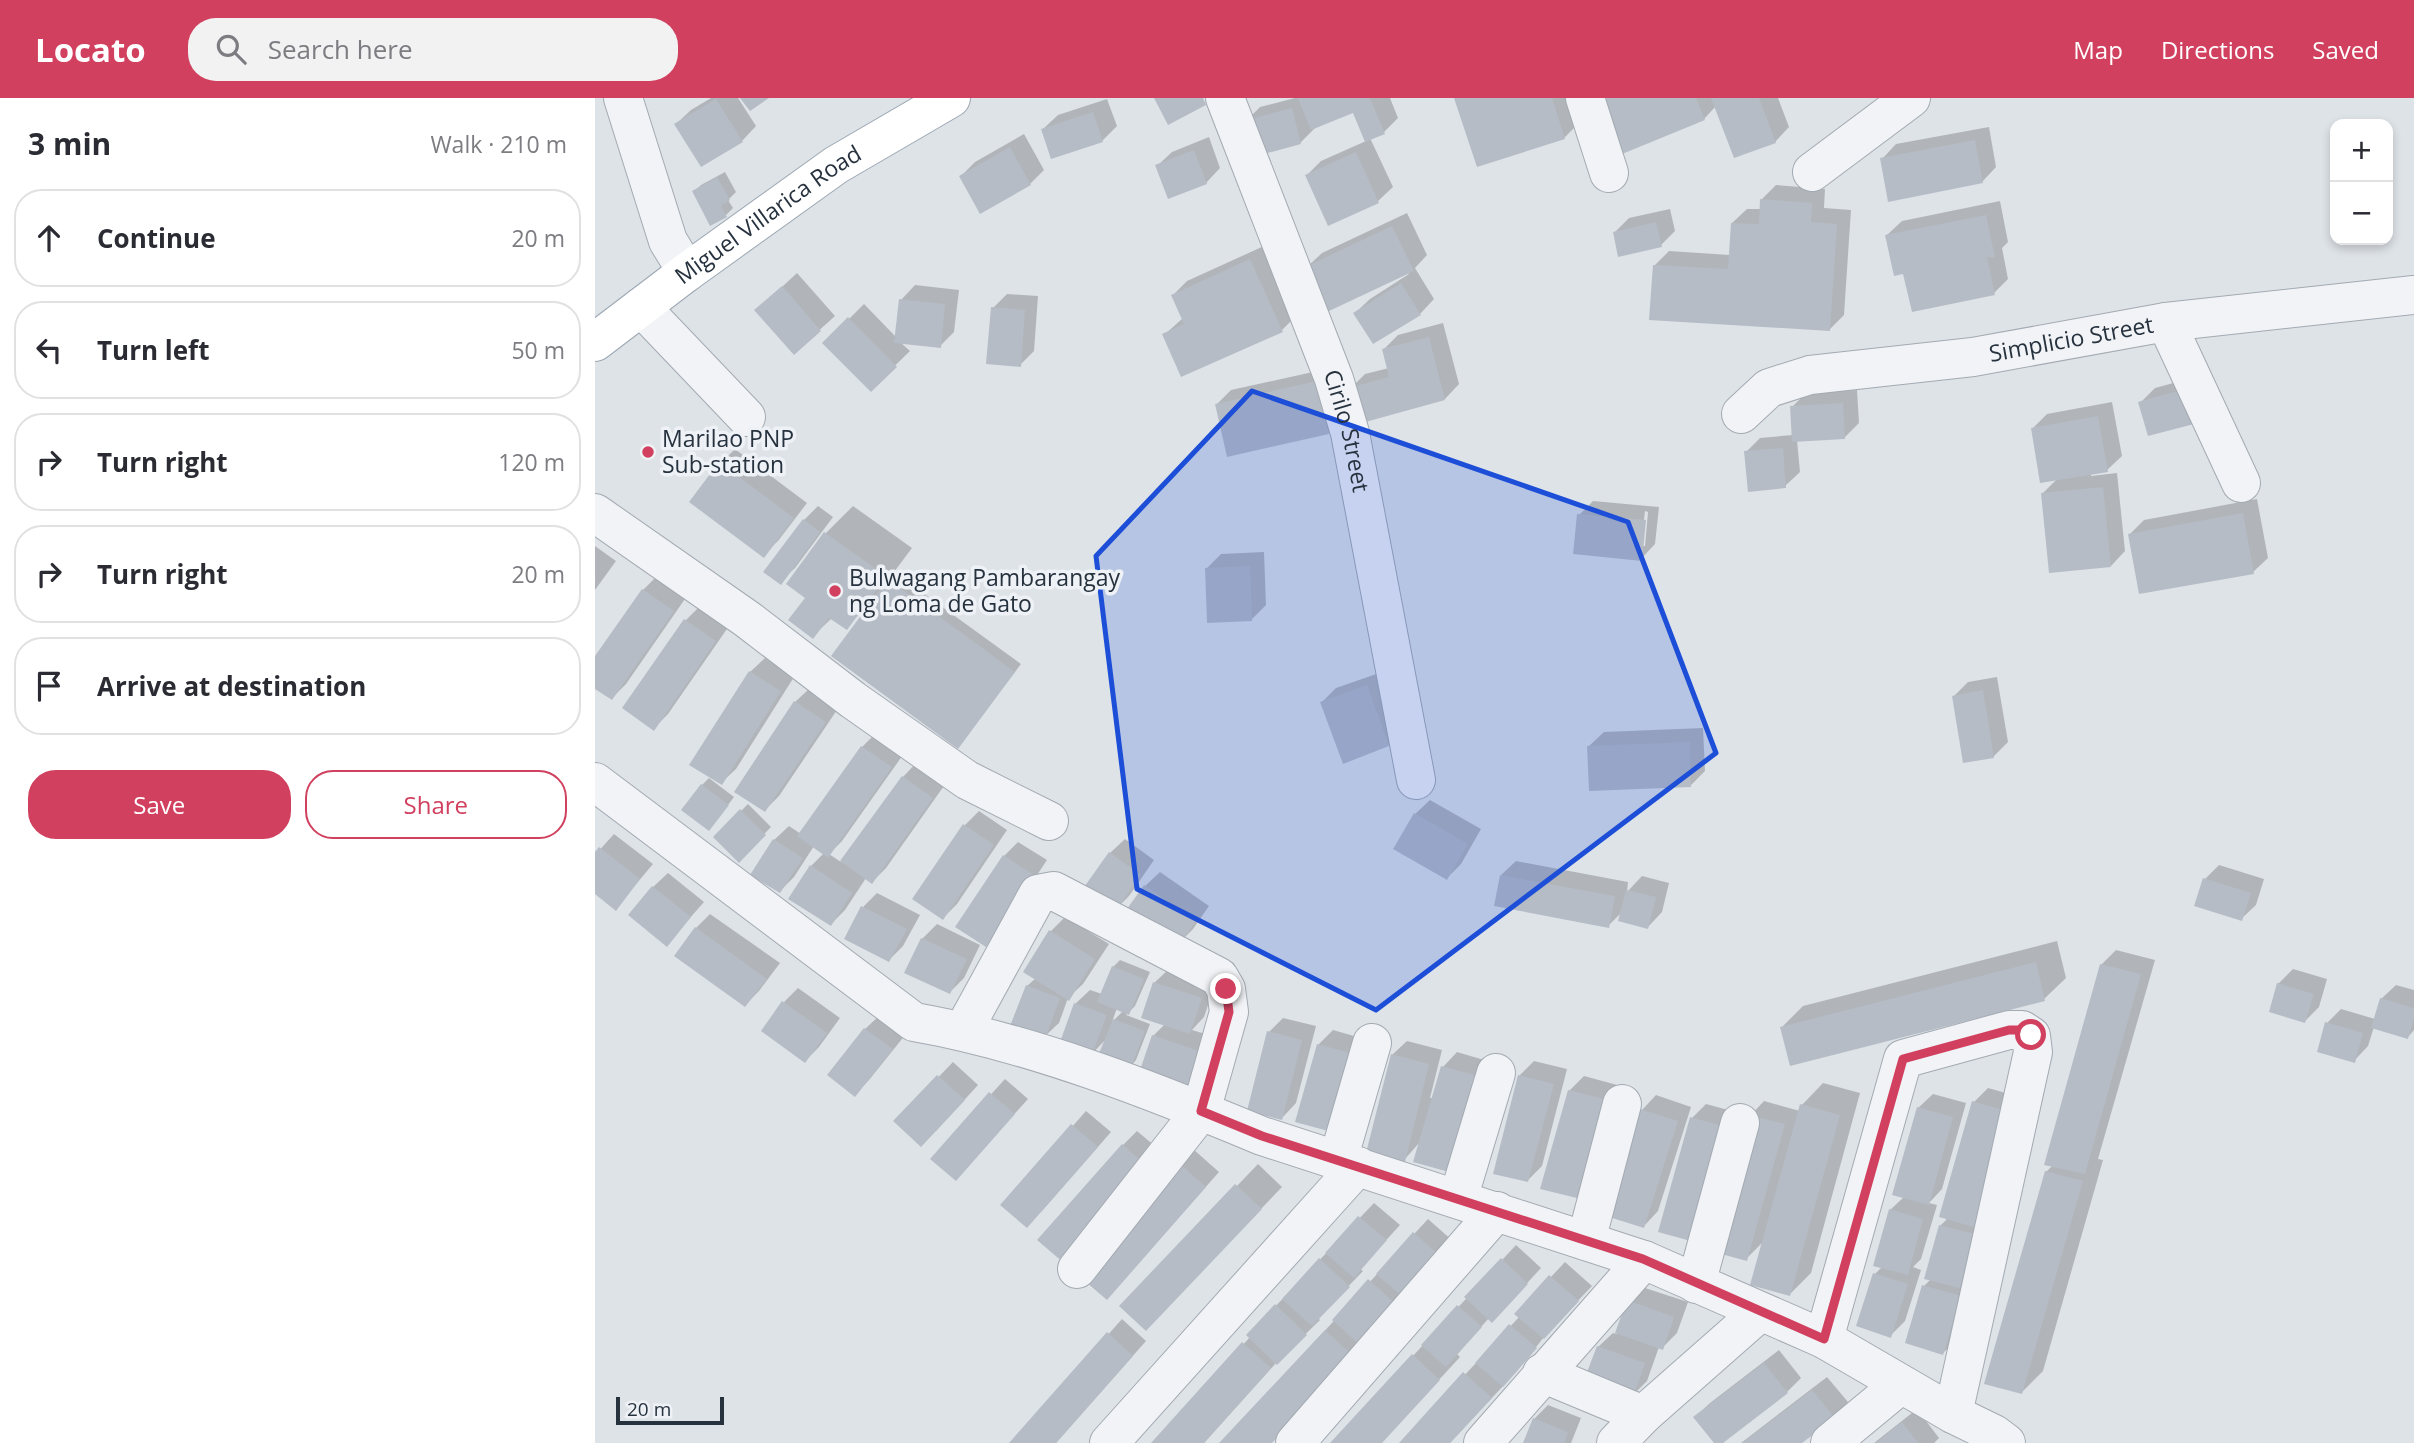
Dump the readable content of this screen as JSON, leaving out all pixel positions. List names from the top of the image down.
{
  "streets": {
    "main road": ["Miguel Villarica Road"],
    "street": ["Simplicio Street", "Cirilo Street"]
  },
  "places": ["Marilao PNP Sub-station", "Bulwagang Pambarangay ng Loma de Gato"],
  "scale_bar": "20 m",
  "page": {
    "header": "Locato",
    "search": "Search here",
    "nav": ["Map", "Directions", "Saved"],
    "heading": ["3 min", "Walk · 210 m"],
    "map_buttons": ["+", "−"],
    "list": [
      ["Continue", "20 m"],
      ["Turn left", "50 m"],
      ["Turn right", "120 m"],
      ["Turn right", "20 m"],
      "Arrive at destination"
    ],
    "buttons": ["Save", "Share"],
    "scale": "20 m"
  }
}
